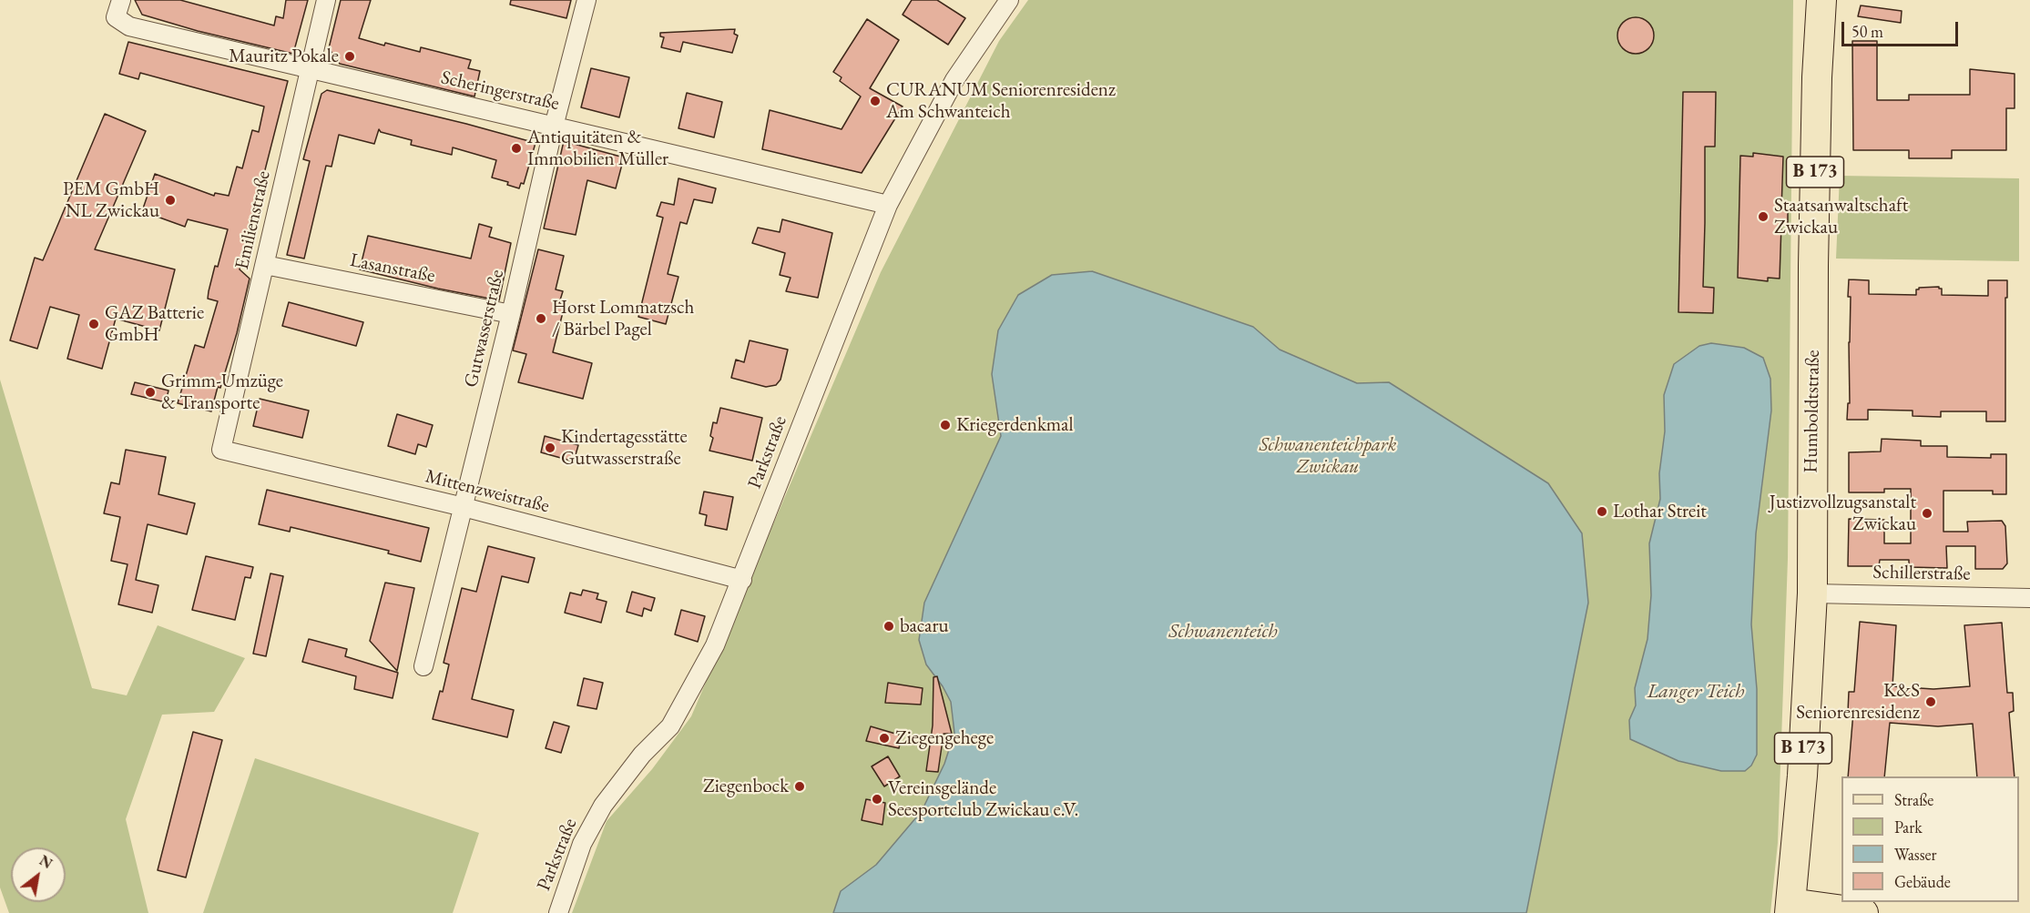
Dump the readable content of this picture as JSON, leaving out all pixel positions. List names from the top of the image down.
{
  "streets": {
    "main road": ["B 173", "Humboldtstraße"],
    "street": [
      "Scheringerstraße",
      "Emilienstraße",
      "Lasanstraße",
      "Gutwasserstraße",
      "Parkstraße",
      "Mittenzweistraße",
      "Schillerstraße"
    ]
  },
  "crossings": [
    ["Scheringerstraße", "Emilienstraße"],
    ["Scheringerstraße", "Gutwasserstraße"],
    ["Scheringerstraße", "Parkstraße"],
    ["B 173", "Humboldtstraße"],
    ["Emilienstraße", "Lasanstraße"],
    ["Emilienstraße", "Mittenzweistraße"],
    ["Lasanstraße", "Gutwasserstraße"],
    ["Gutwasserstraße", "Mittenzweistraße"],
    ["Humboldtstraße", "Schillerstraße"],
    ["Parkstraße", "Mittenzweistraße"]
  ],
  "water": ["Schwanenteich", "Langer Teich"],
  "parks": ["Schwanenteichpark Zwickau"],
  "places": [
    "Mauritz Pokale",
    "CURANUM Seniorenresidenz Am Schwanteich",
    "Antiquitäten & Immobilien Müller",
    "PEM GmbH NL Zwickau",
    "Staatsanwaltschaft Zwickau",
    "Horst Lommatzsch / Bärbel Pagel",
    "GAZ Batterie GmbH",
    "Grimm-Umzüge & Transporte",
    "Kriegerdenkmal",
    "Kindertagesstätte Gutwasserstraße",
    "Lothar Streit",
    "Justizvollzugsanstalt Zwickau",
    "bacaru",
    "K&S Seniorenresidenz",
    "Ziegengehege",
    "Ziegenbock",
    "Vereinsgelände Seesportclub Zwickau e.V."
  ],
  "legend": [
    "Straße",
    "Park",
    "Wasser",
    "Gebäude"
  ],
  "scale_bar": "50 m",
  "north": "top right"
}
